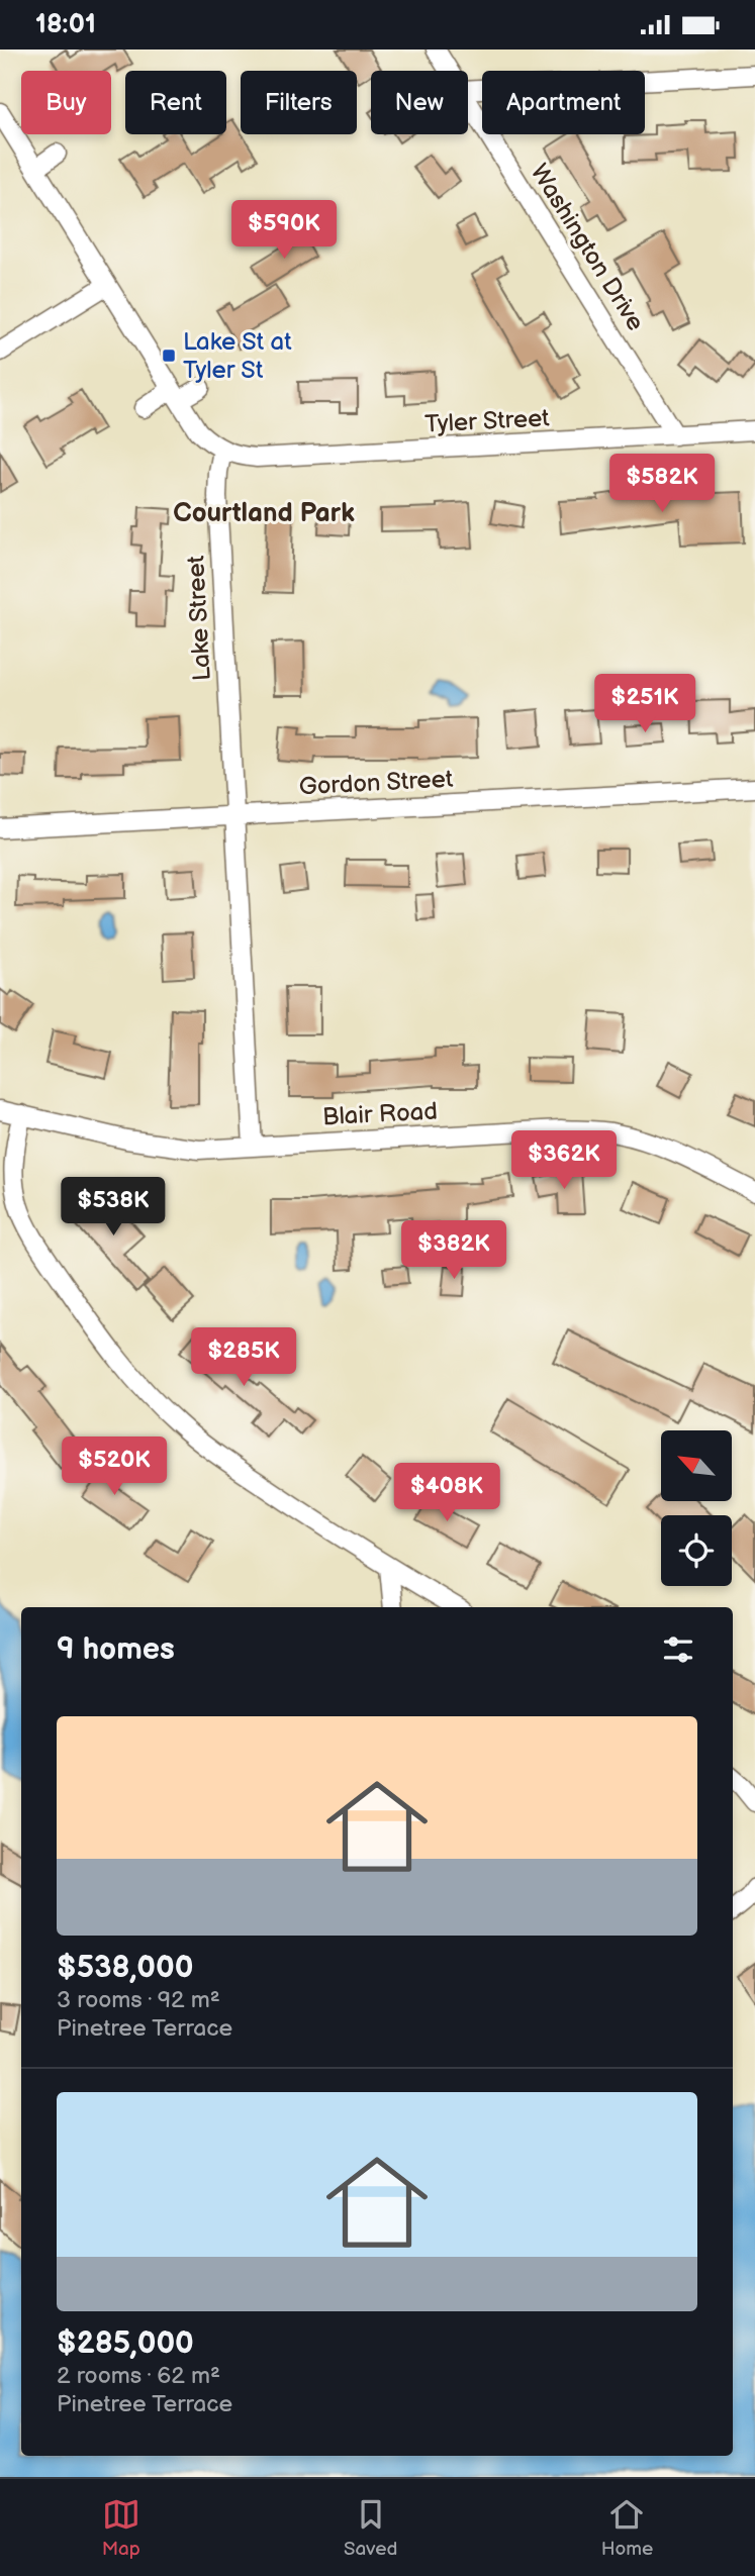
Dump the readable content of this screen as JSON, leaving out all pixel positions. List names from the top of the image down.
{
  "streets": {
    "street": [
      "Washington Drive",
      "Tyler Street",
      "Lake Street",
      "Gordon Street",
      "Blair Road"
    ]
  },
  "crossings": [
    ["Washington Drive", "Tyler Street"],
    ["Tyler Street", "Lake Street"],
    ["Lake Street", "Gordon Street"],
    ["Lake Street", "Blair Road"]
  ],
  "districts": ["Courtland Park"],
  "places": {
    "transit": ["Lake St at Tyler St"]
  },
  "north": "top left",
  "page": {
    "status": "18:01",
    "chip": [
      "Buy",
      "Rent",
      "Filters",
      "New",
      "Apartment"
    ],
    "price": [
      "$590K",
      "$582K",
      "$251K",
      "$362K",
      "$538K",
      "$382K",
      "$285K",
      "$520K",
      "$408K"
    ],
    "heading": "9 homes",
    "list": [
      {
        "name": "$538,000",
        "note": "3 rooms · 92 m² · Pinetree Terrace"
      },
      {
        "name": "$285,000",
        "note": "2 rooms · 62 m² · Pinetree Terrace"
      }
    ],
    "tabs": ["Map", "Saved", "Home"]
  }
}
